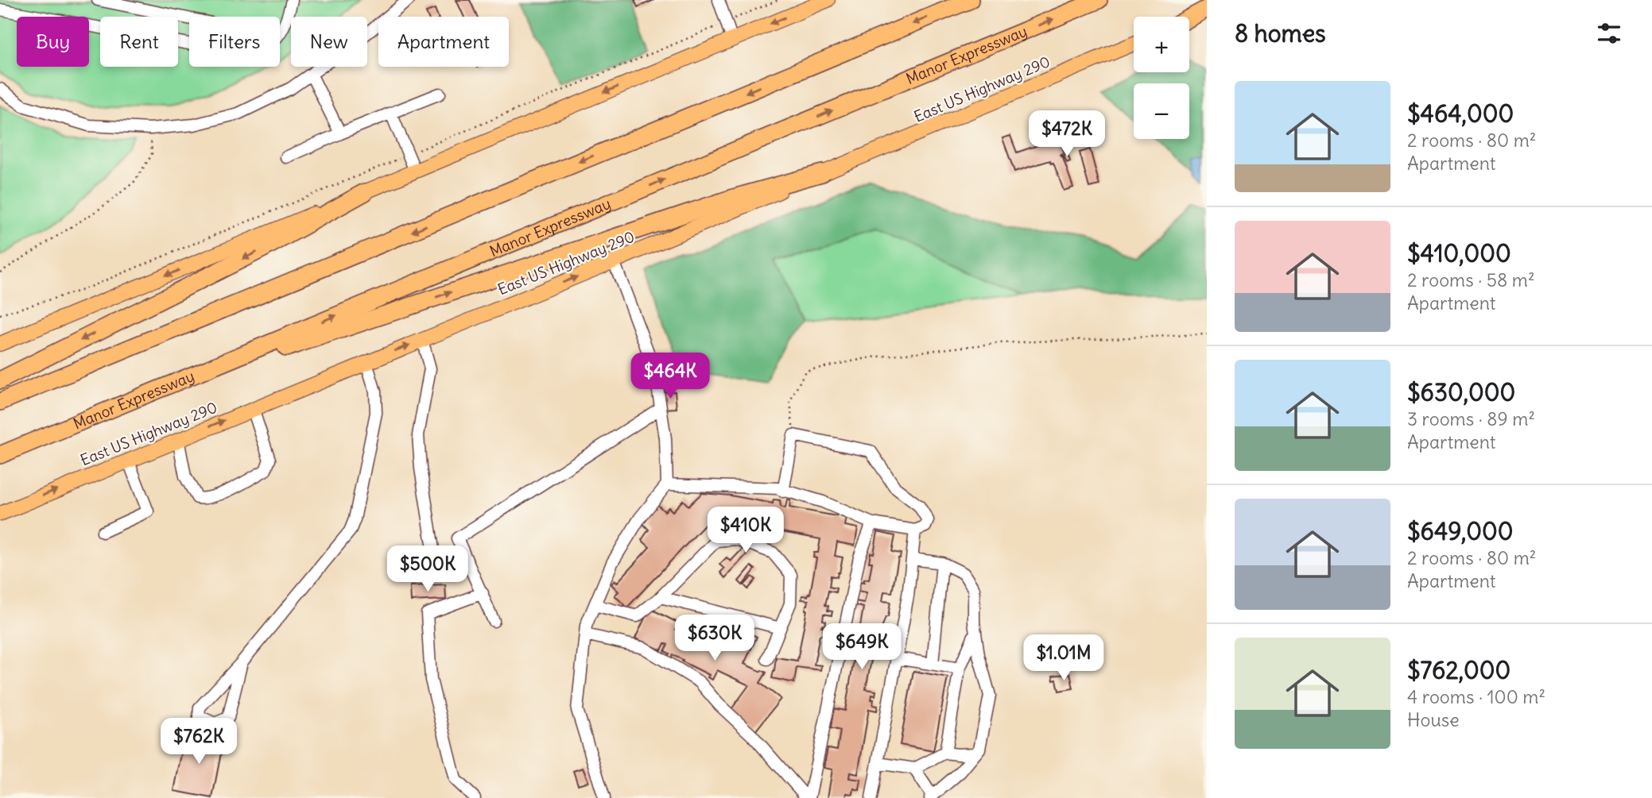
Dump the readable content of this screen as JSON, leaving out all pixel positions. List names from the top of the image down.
{
  "streets": {
    "highway": ["Manor Expressway"],
    "main road": ["East US Highway 290"]
  },
  "one_way": ["East US Highway 290"],
  "page": {
    "heading": "8 homes",
    "map_buttons": ["+", "−"],
    "chip": [
      "Buy",
      "Rent",
      "Filters",
      "New",
      "Apartment"
    ],
    "list": [
      {
        "name": "$464,000",
        "note": "2 rooms · 80 m² · Apartment"
      },
      {
        "name": "$410,000",
        "note": "2 rooms · 58 m² · Apartment"
      },
      {
        "name": "$630,000",
        "note": "3 rooms · 89 m² · Apartment"
      },
      {
        "name": "$649,000",
        "note": "2 rooms · 80 m² · Apartment"
      },
      {
        "name": "$762,000",
        "note": "4 rooms · 100 m² · House"
      }
    ],
    "price": [
      "$472K",
      "$464K",
      "$410K",
      "$500K",
      "$630K",
      "$649K",
      "$1.01M",
      "$762K"
    ]
  }
}
